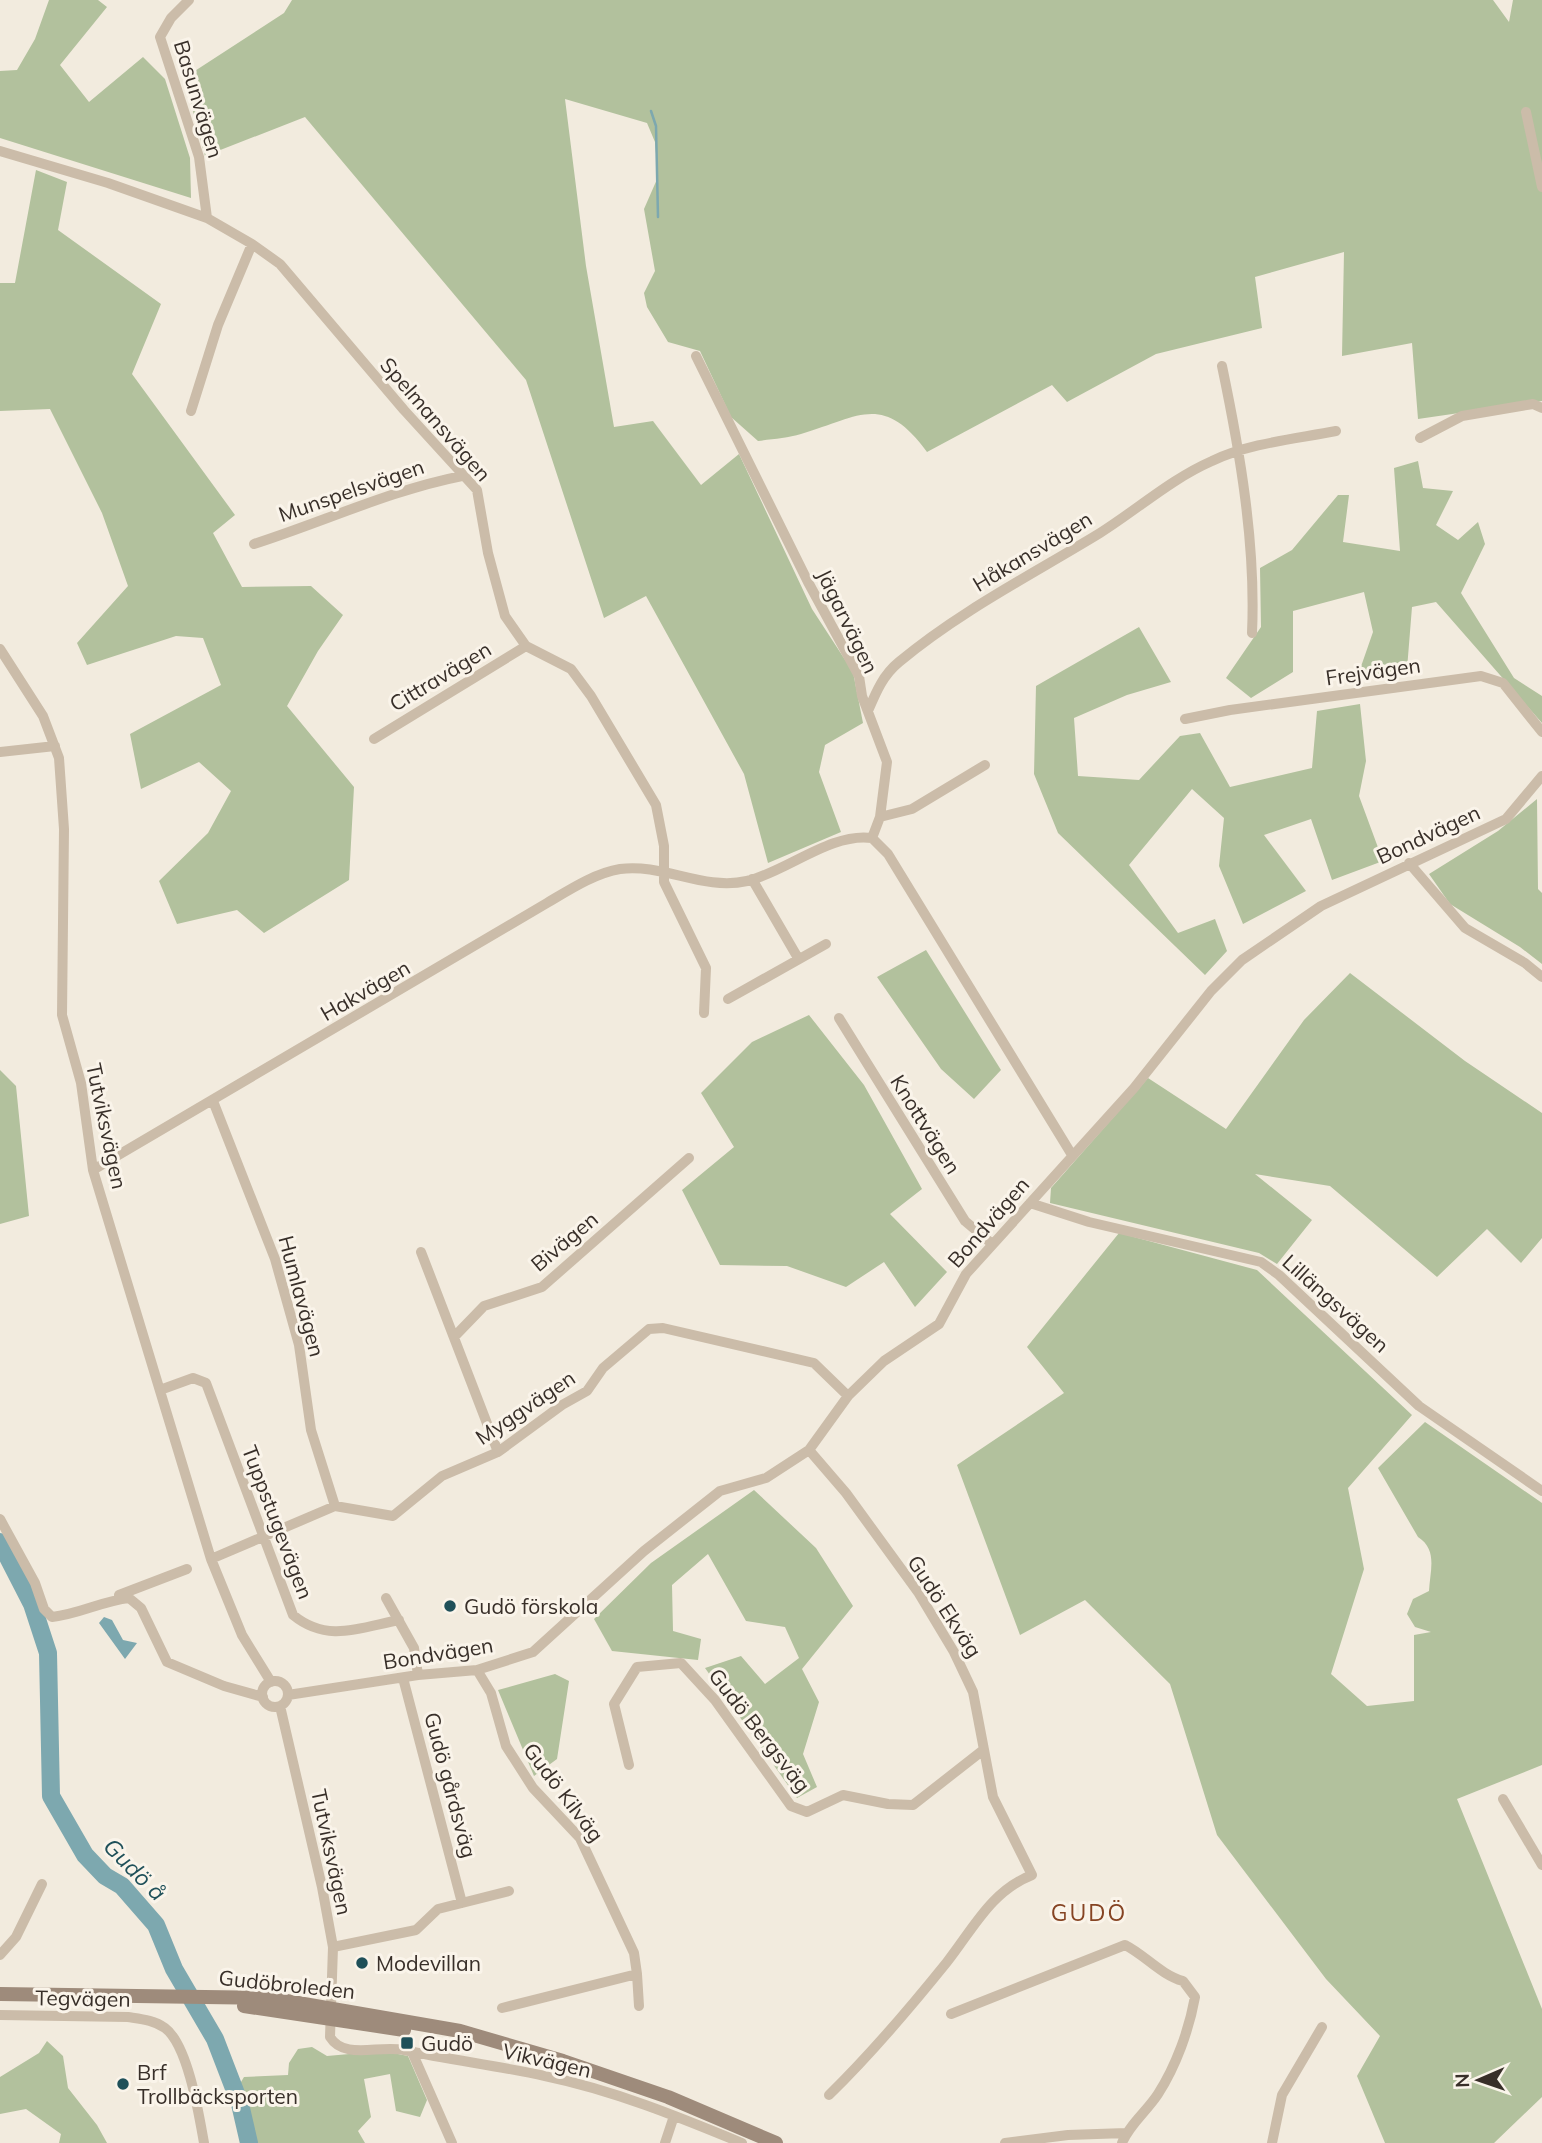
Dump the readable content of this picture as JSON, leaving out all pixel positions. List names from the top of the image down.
{
  "streets": {
    "main road": ["Gudöbroleden"],
    "street": [
      "Basunvägen",
      "Spelmansvägen",
      "Munspelsvägen",
      "Håkansvägen",
      "Jägarvägen",
      "Frejvägen",
      "Cittravägen",
      "Bondvägen",
      "Hakvägen",
      "Knottvägen",
      "Tutviksvägen",
      "Bivägen",
      "Humlavägen",
      "Lillängsvägen",
      "Myggvägen",
      "Tuppstugevägen",
      "Gudö Ekväg",
      "Gudö Bergsväg",
      "Gudö gårdsväg",
      "Gudö Kilväg",
      "Tegvägen",
      "Vikvägen"
    ]
  },
  "crossings": [
    ["Basunvägen", "Spelmansvägen"],
    ["Spelmansvägen", "Munspelsvägen"],
    ["Spelmansvägen", "Cittravägen"],
    ["Spelmansvägen", "Hakvägen"],
    ["Håkansvägen", "Jägarvägen"],
    ["Jägarvägen", "Hakvägen"],
    ["Bondvägen", "Knottvägen"],
    ["Bondvägen", "Tutviksvägen"],
    ["Bondvägen", "Lillängsvägen"],
    ["Bondvägen", "Myggvägen"],
    ["Bondvägen", "Gudö Ekväg"],
    ["Bondvägen", "Gudö gårdsväg"],
    ["Bondvägen", "Gudö Kilväg"],
    ["Hakvägen", "Tutviksvägen"],
    ["Hakvägen", "Humlavägen"],
    ["Tutviksvägen", "Tuppstugevägen"],
    ["Tutviksvägen", "Gudöbroleden"],
    ["Tutviksvägen", "Vikvägen"],
    ["Humlavägen", "Myggvägen"],
    ["Gudö Ekväg", "Gudö Bergsväg"],
    ["Gudöbroleden", "Vikvägen"]
  ],
  "districts": ["GUDÖ"],
  "water": ["Gudö å"],
  "places": {
    "other": ["Gudö förskola", "Modevillan", "Brf Trollbäcksporten"],
    "transit": ["Gudö"]
  },
  "north": "left"
}
